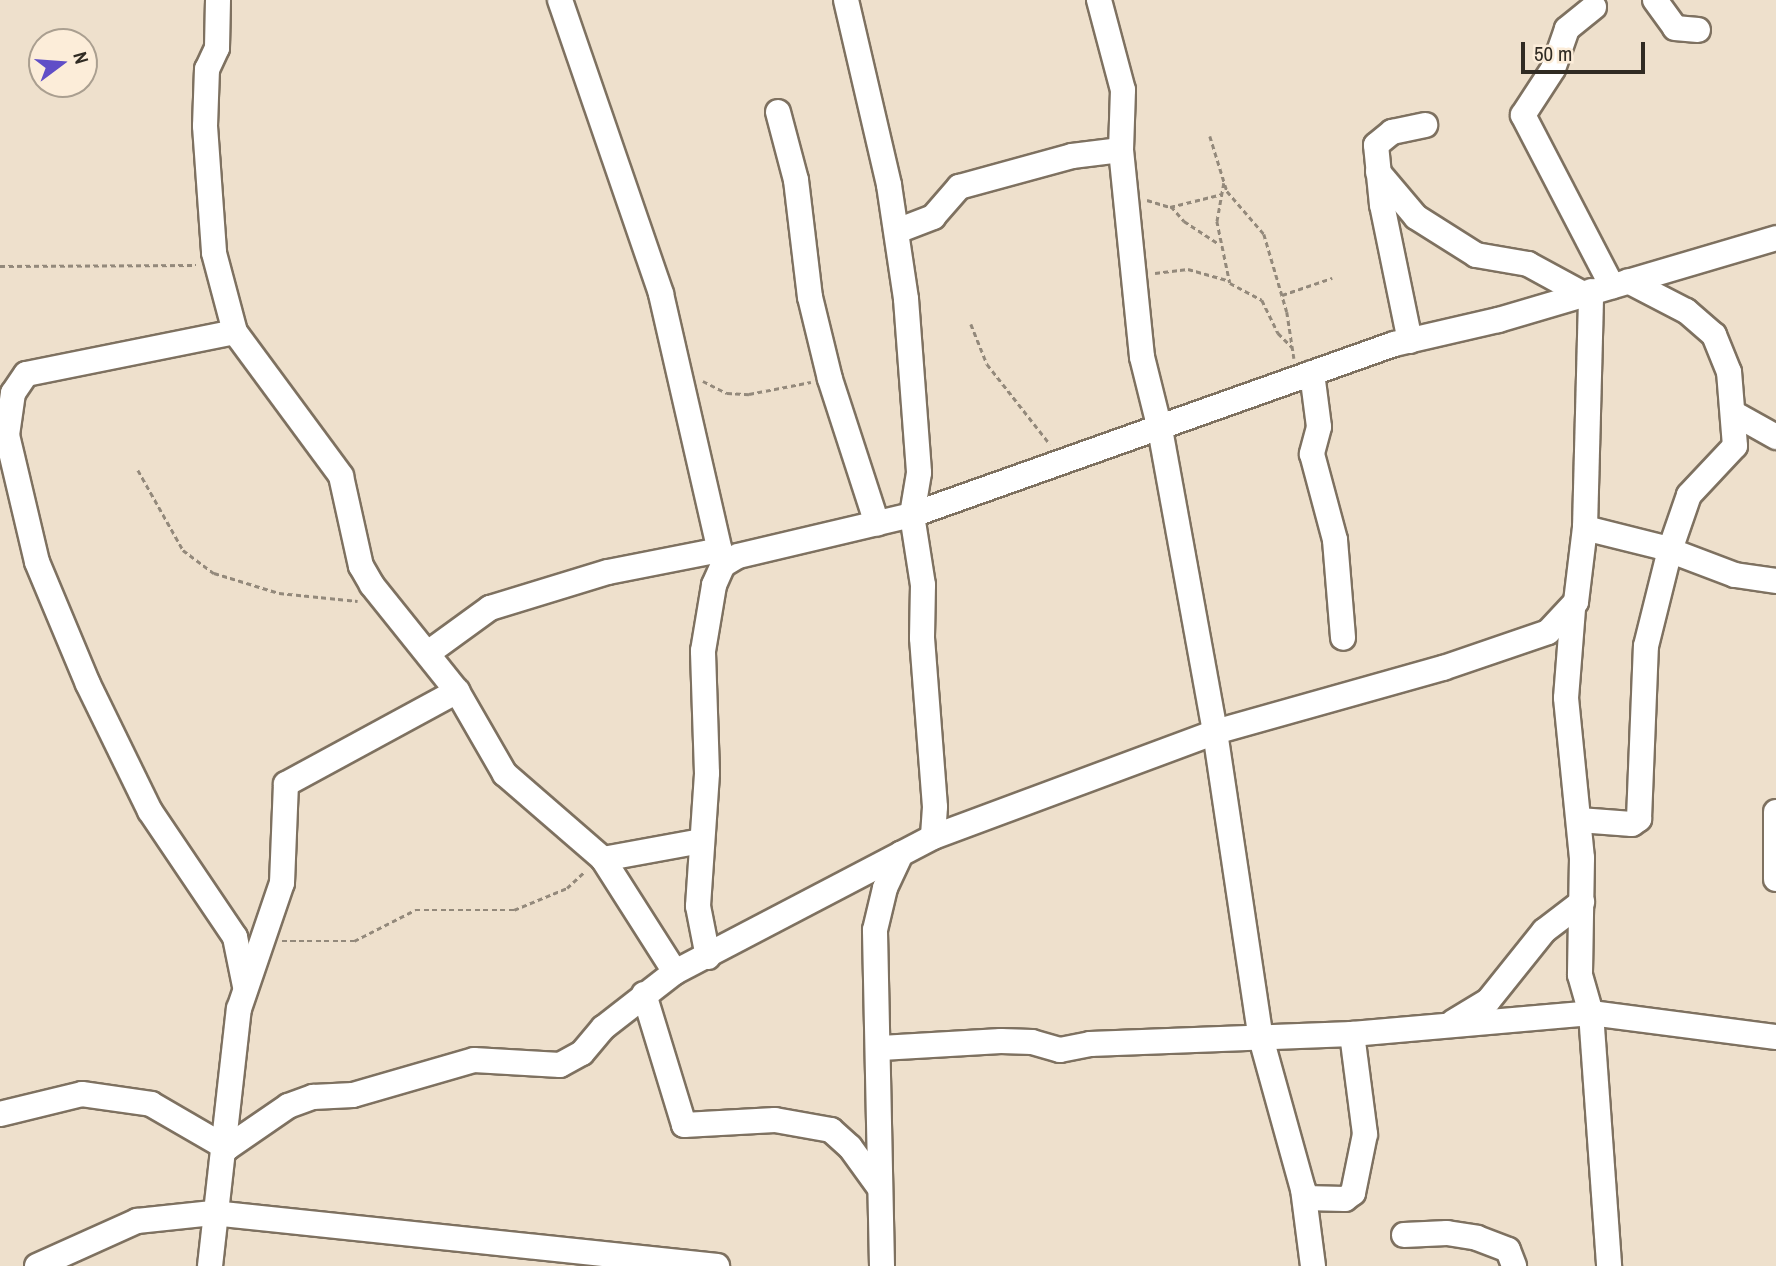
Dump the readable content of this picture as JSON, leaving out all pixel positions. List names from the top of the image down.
{
  "scale_bar": "50 m",
  "north": "right"
}
